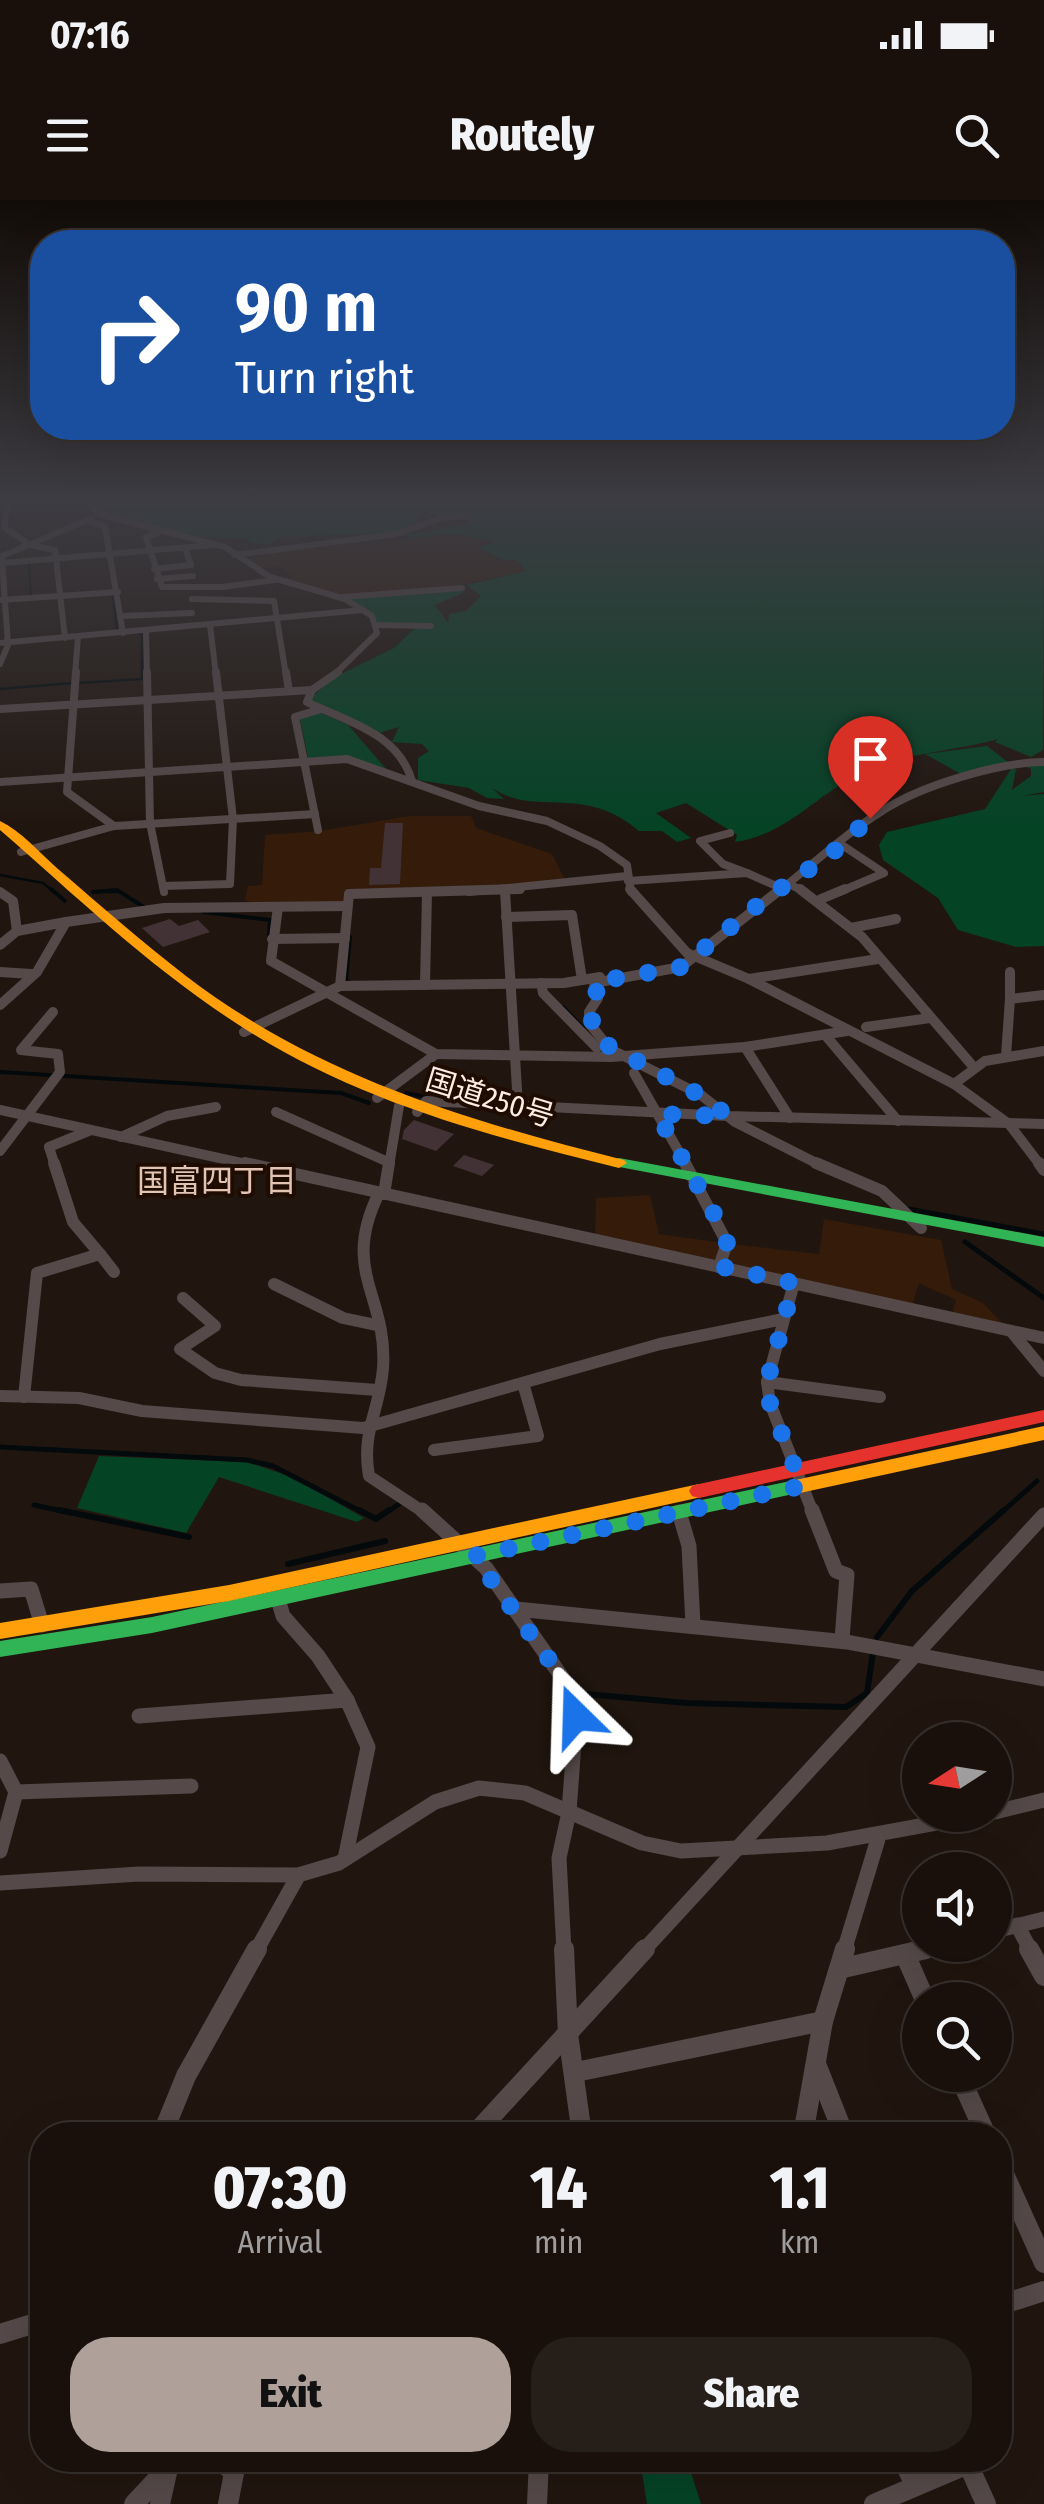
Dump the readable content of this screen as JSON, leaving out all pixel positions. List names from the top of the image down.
{
  "streets": {
    "main road": ["国道250号"]
  },
  "districts": ["国富四丁目"],
  "north": "left",
  "page": {
    "status": "07:16",
    "header": "Routely",
    "turn": ["90 m", "Turn right"],
    "eta": [
      "07:30",
      "Arrival",
      "14",
      "min",
      "1.1",
      "km"
    ],
    "buttons": ["Exit", "Share"]
  }
}
